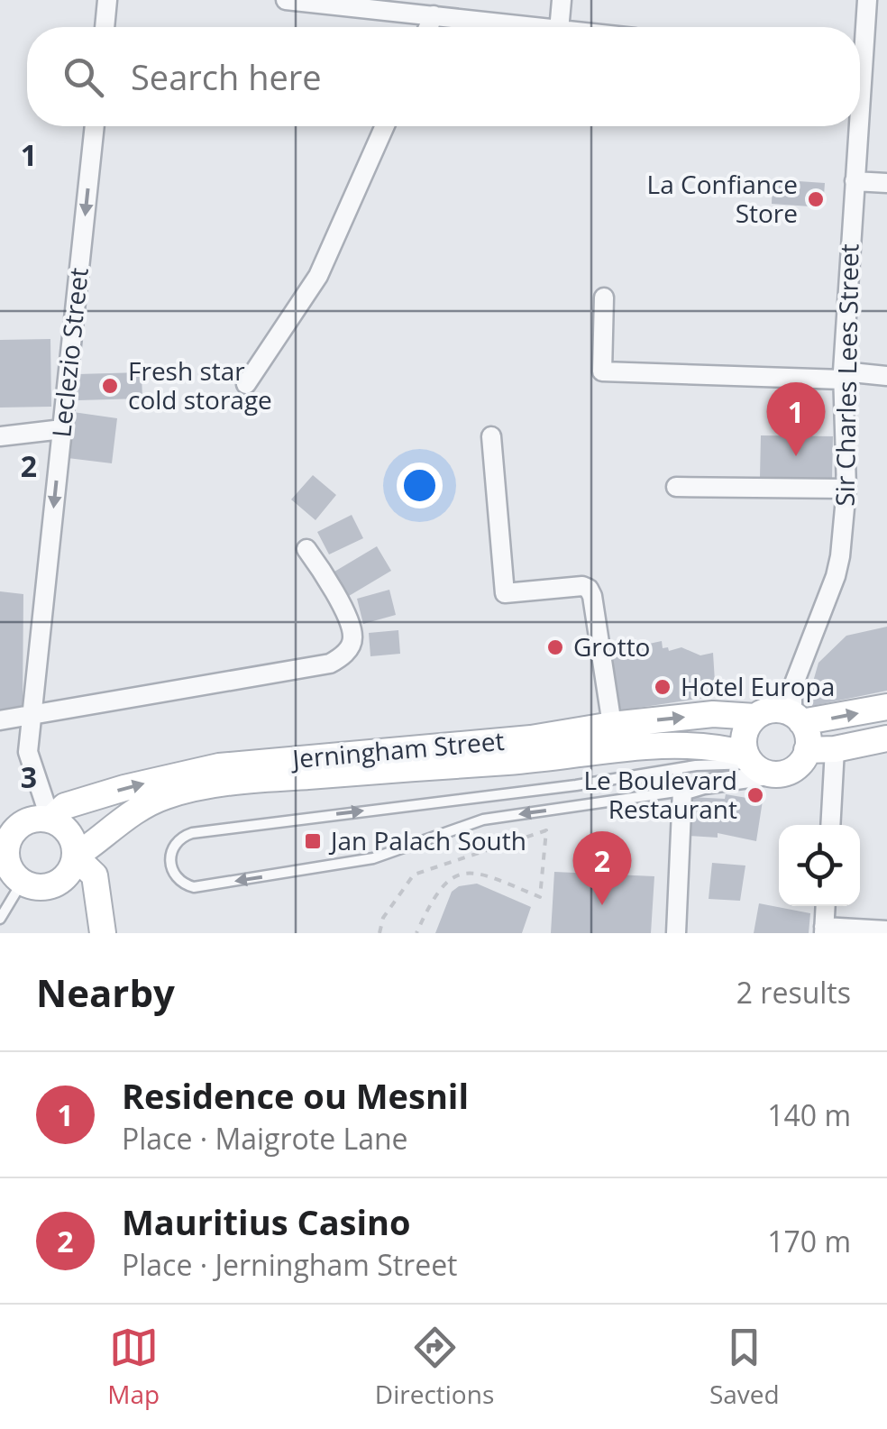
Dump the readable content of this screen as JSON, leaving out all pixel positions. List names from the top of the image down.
{
  "streets": {
    "street": ["Leclezio Street", "Sir Charles Lees Street", "Jerningham Street"]
  },
  "crossings": [
    ["Leclezio Street", "Jerningham Street"],
    ["Sir Charles Lees Street", "Jerningham Street"]
  ],
  "one_way": ["Leclezio Street"],
  "places": {
    "other": [
      "La Confiance Store",
      "Fresh star cold storage",
      "Grotto",
      "Hotel Europa",
      "Le Boulevard Restaurant"
    ],
    "transit": ["Jan Palach South"]
  },
  "page": {
    "search": "Search here",
    "pins": ["1", "2"],
    "heading": ["Nearby", "2 results"],
    "list": [
      {
        "mark": "1",
        "name": "Residence ou Mesnil",
        "note": "Place · Maigrote Lane",
        "value": "140 m"
      },
      {
        "mark": "2",
        "name": "Mauritius Casino",
        "note": "Place · Jerningham Street",
        "value": "170 m"
      }
    ],
    "nav": ["Map", "Directions", "Saved"]
  },
  "grid": {
    "rows": ["1", "2", "3"]
  }
}
